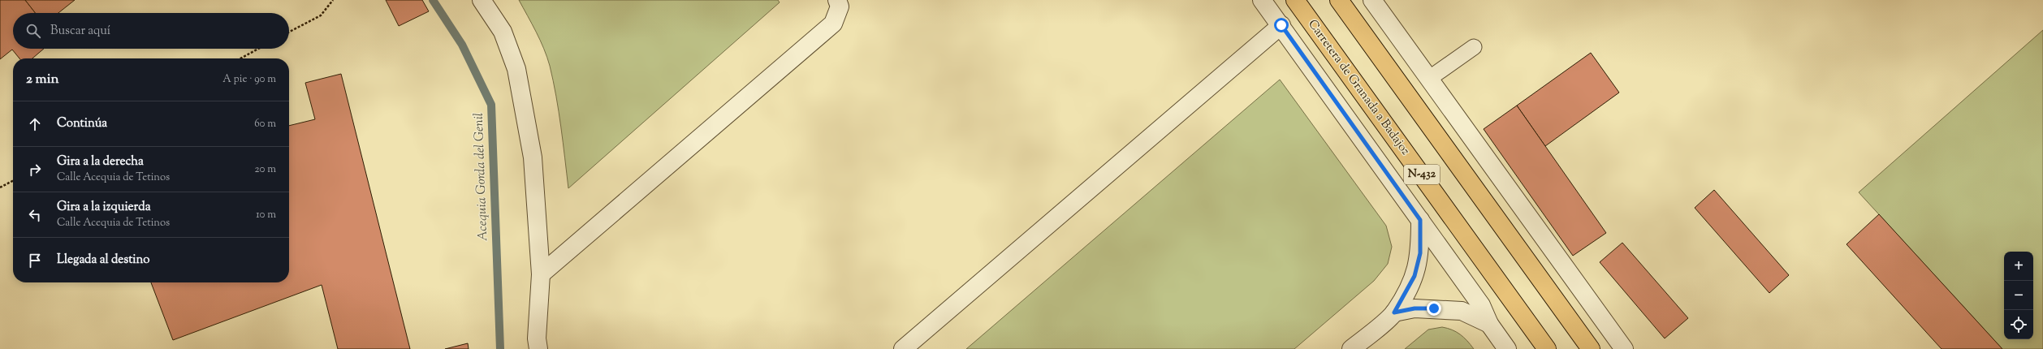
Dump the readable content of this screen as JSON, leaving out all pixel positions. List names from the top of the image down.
{
  "streets": {
    "highway": ["Carretera de Granada a Badajoz", "N-432"]
  },
  "water": ["Acequia Gorda del Genil"],
  "page": {
    "search": "Buscar aquí",
    "heading": ["2 min", "A pie · 90 m"],
    "list": [
      ["Continúa", "60 m"],
      ["Gira a la derecha", "Calle Acequia de Tetinos", "20 m"],
      ["Gira a la izquierda", "Calle Acequia de Tetinos", "10 m"],
      "Llegada al destino"
    ],
    "map_buttons": ["+", "−"]
  }
}
